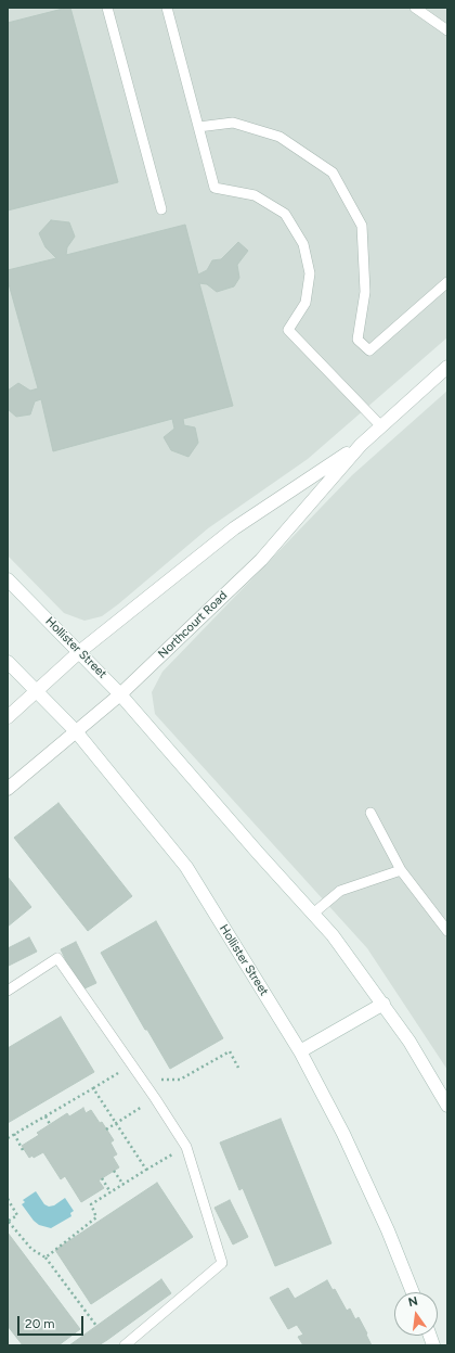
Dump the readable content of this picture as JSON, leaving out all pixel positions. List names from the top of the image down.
{
  "streets": {
    "main road": ["Northcourt Road", "Hollister Street"]
  },
  "crossings": [
    ["Northcourt Road", "Hollister Street"]
  ],
  "scale_bar": "20 m",
  "north": "top"
}
